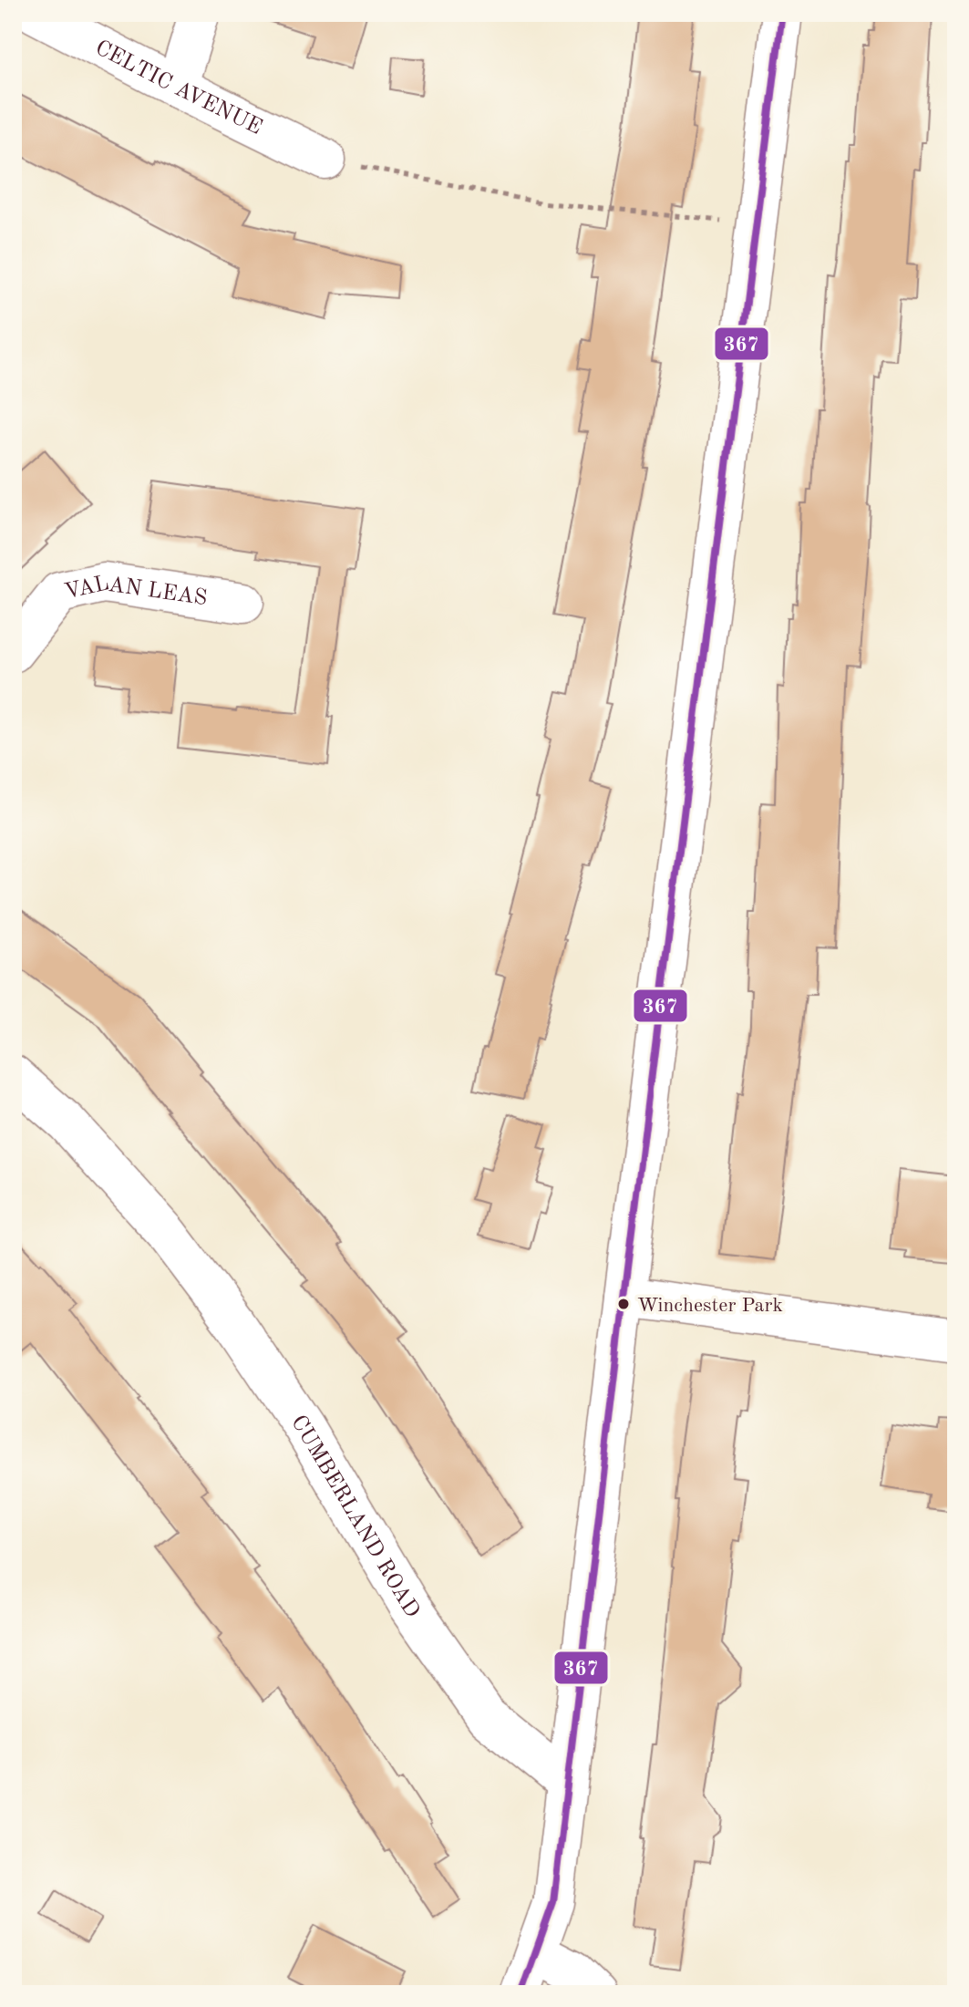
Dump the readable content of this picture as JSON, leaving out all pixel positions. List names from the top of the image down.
{
  "streets": {
    "street": ["CELTIC AVENUE", "VALAN LEAS", "CUMBERLAND ROAD"]
  },
  "places": ["Winchester Park"],
  "lines": ["transit line 367"]
}
